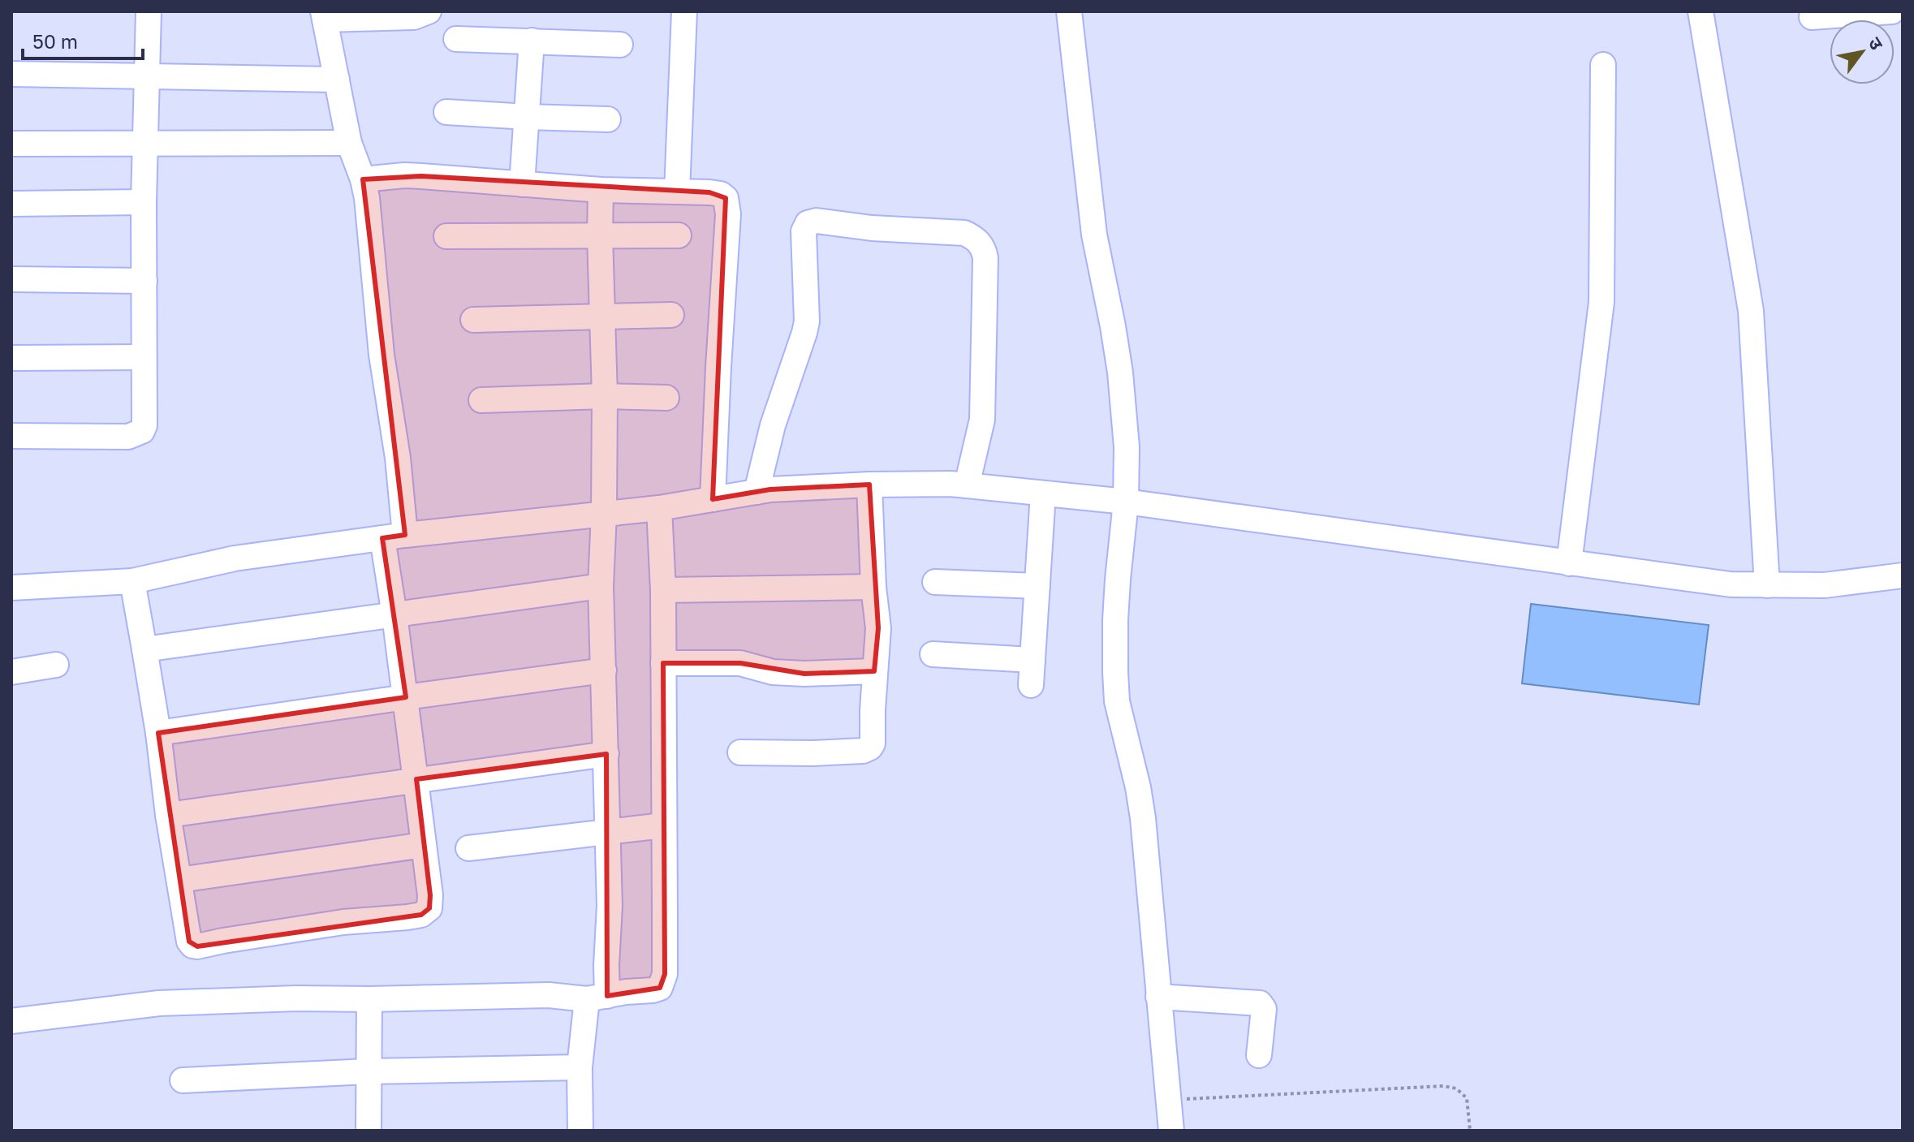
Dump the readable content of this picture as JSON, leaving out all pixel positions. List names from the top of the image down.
{
  "scale_bar": "50 m",
  "north": "top right"
}
